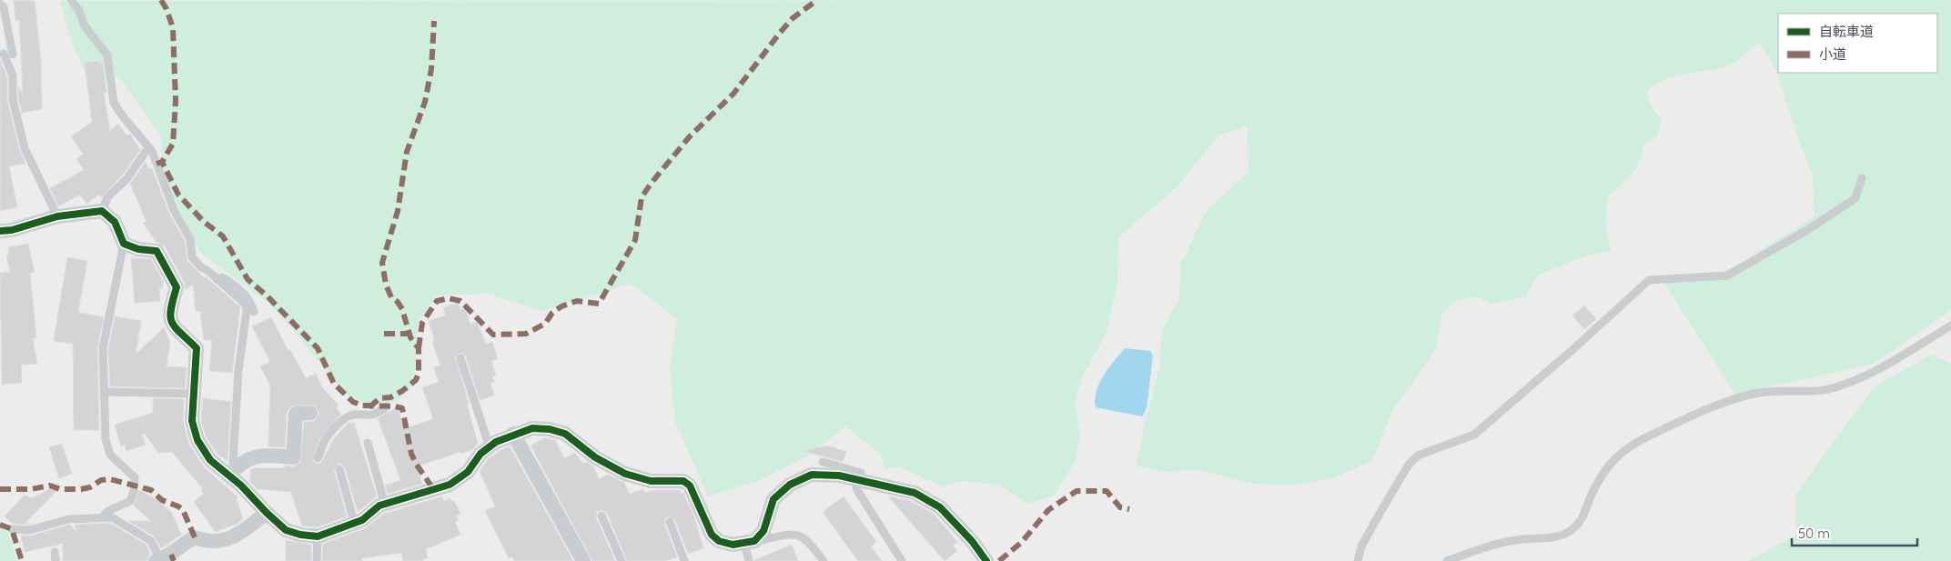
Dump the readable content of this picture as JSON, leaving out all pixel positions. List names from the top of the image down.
{
  "legend": ["自転車道", "小道"],
  "scale_bar": "50 m"
}
